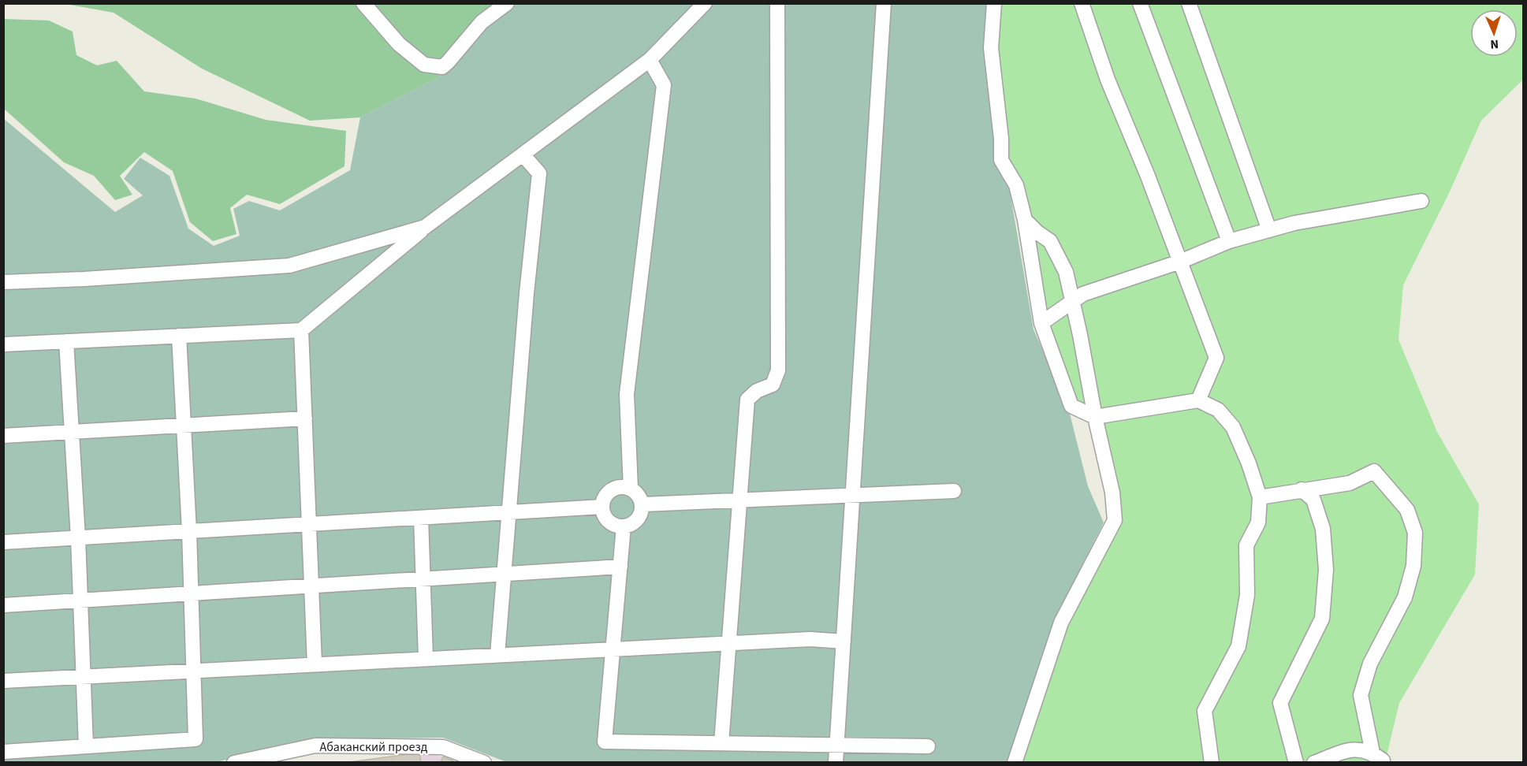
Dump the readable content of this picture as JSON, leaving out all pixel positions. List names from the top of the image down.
{
  "streets": {
    "lane": ["Абаканский проезд"]
  },
  "north": "bottom"
}
